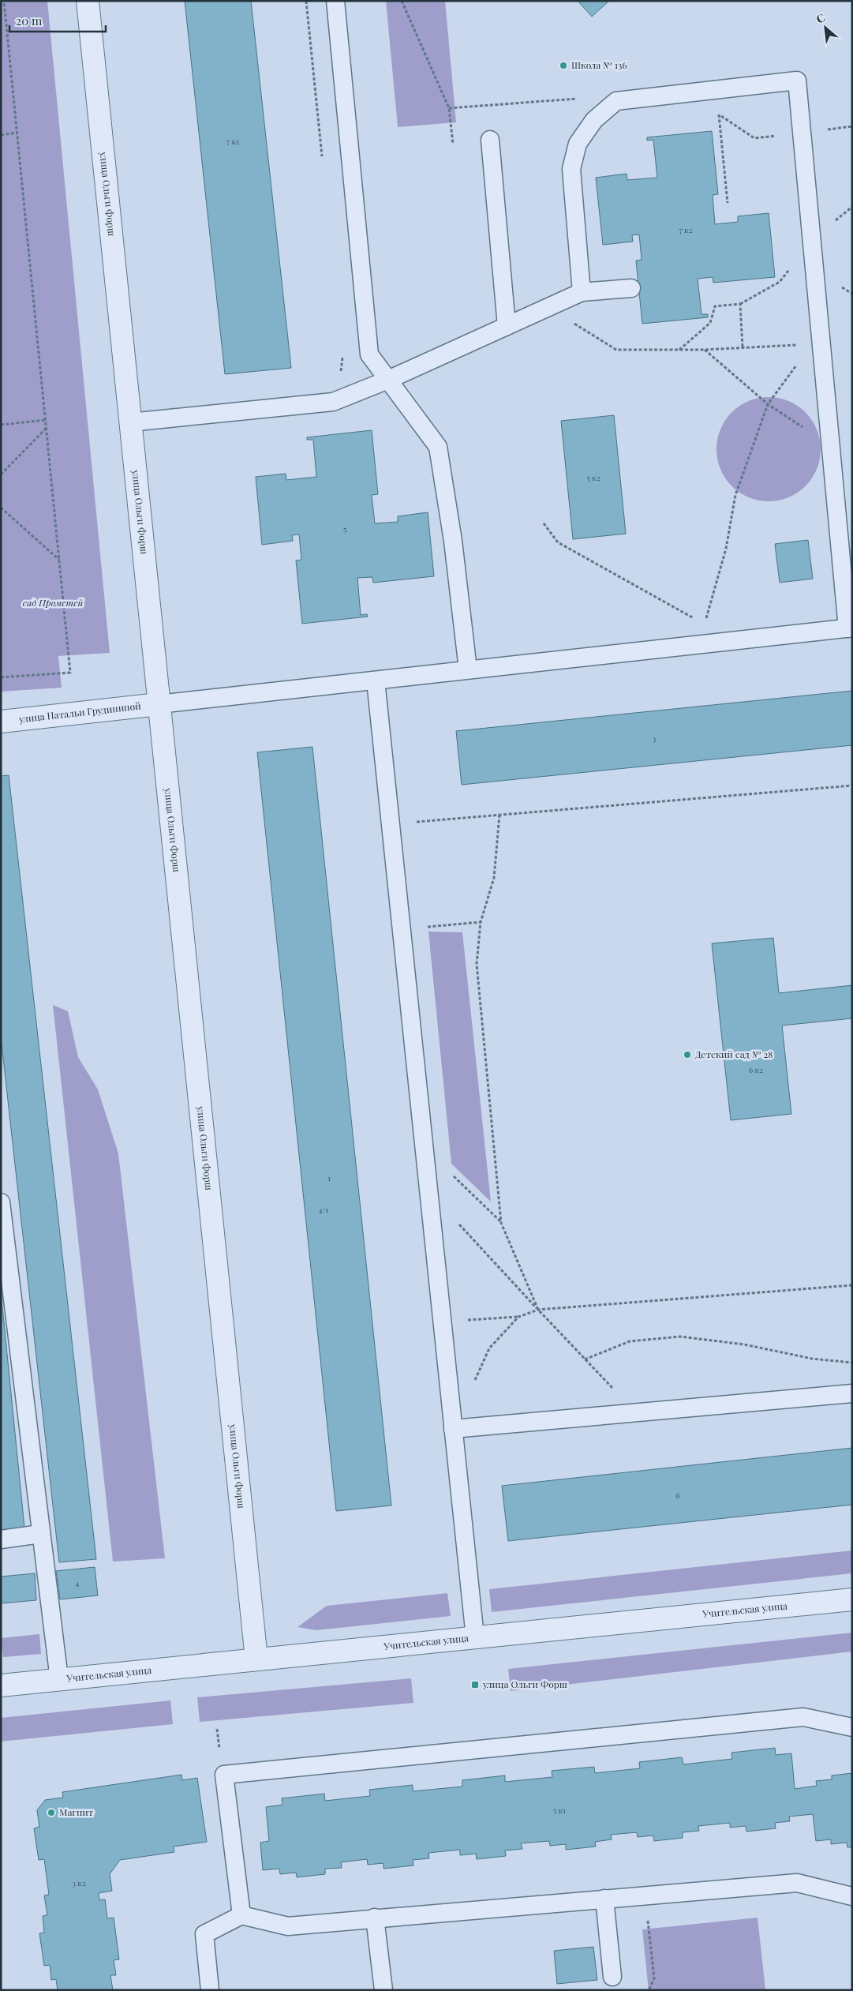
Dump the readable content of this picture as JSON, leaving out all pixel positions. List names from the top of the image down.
{
  "streets": {
    "street": ["улица Ольги Форш", "улица Натальи Грудининой", "Учительская улица"]
  },
  "crossings": [
    ["улица Ольги Форш", "улица Натальи Грудининой"],
    ["улица Ольги Форш", "Учительская улица"]
  ],
  "parks": ["сад Прометей"],
  "places": {
    "other": ["Школа № 136", "Детский сад № 28", "Магнит"],
    "transit": ["улица Ольги Форш"]
  },
  "house_numbers": [
    "7 к1",
    "7 к2",
    "5 к2",
    "5",
    "3",
    "6 к2",
    "1",
    "4/1",
    "6",
    "4",
    "5 к1",
    "3 к2"
  ],
  "scale_bar": "20 m",
  "north": "top left"
}
